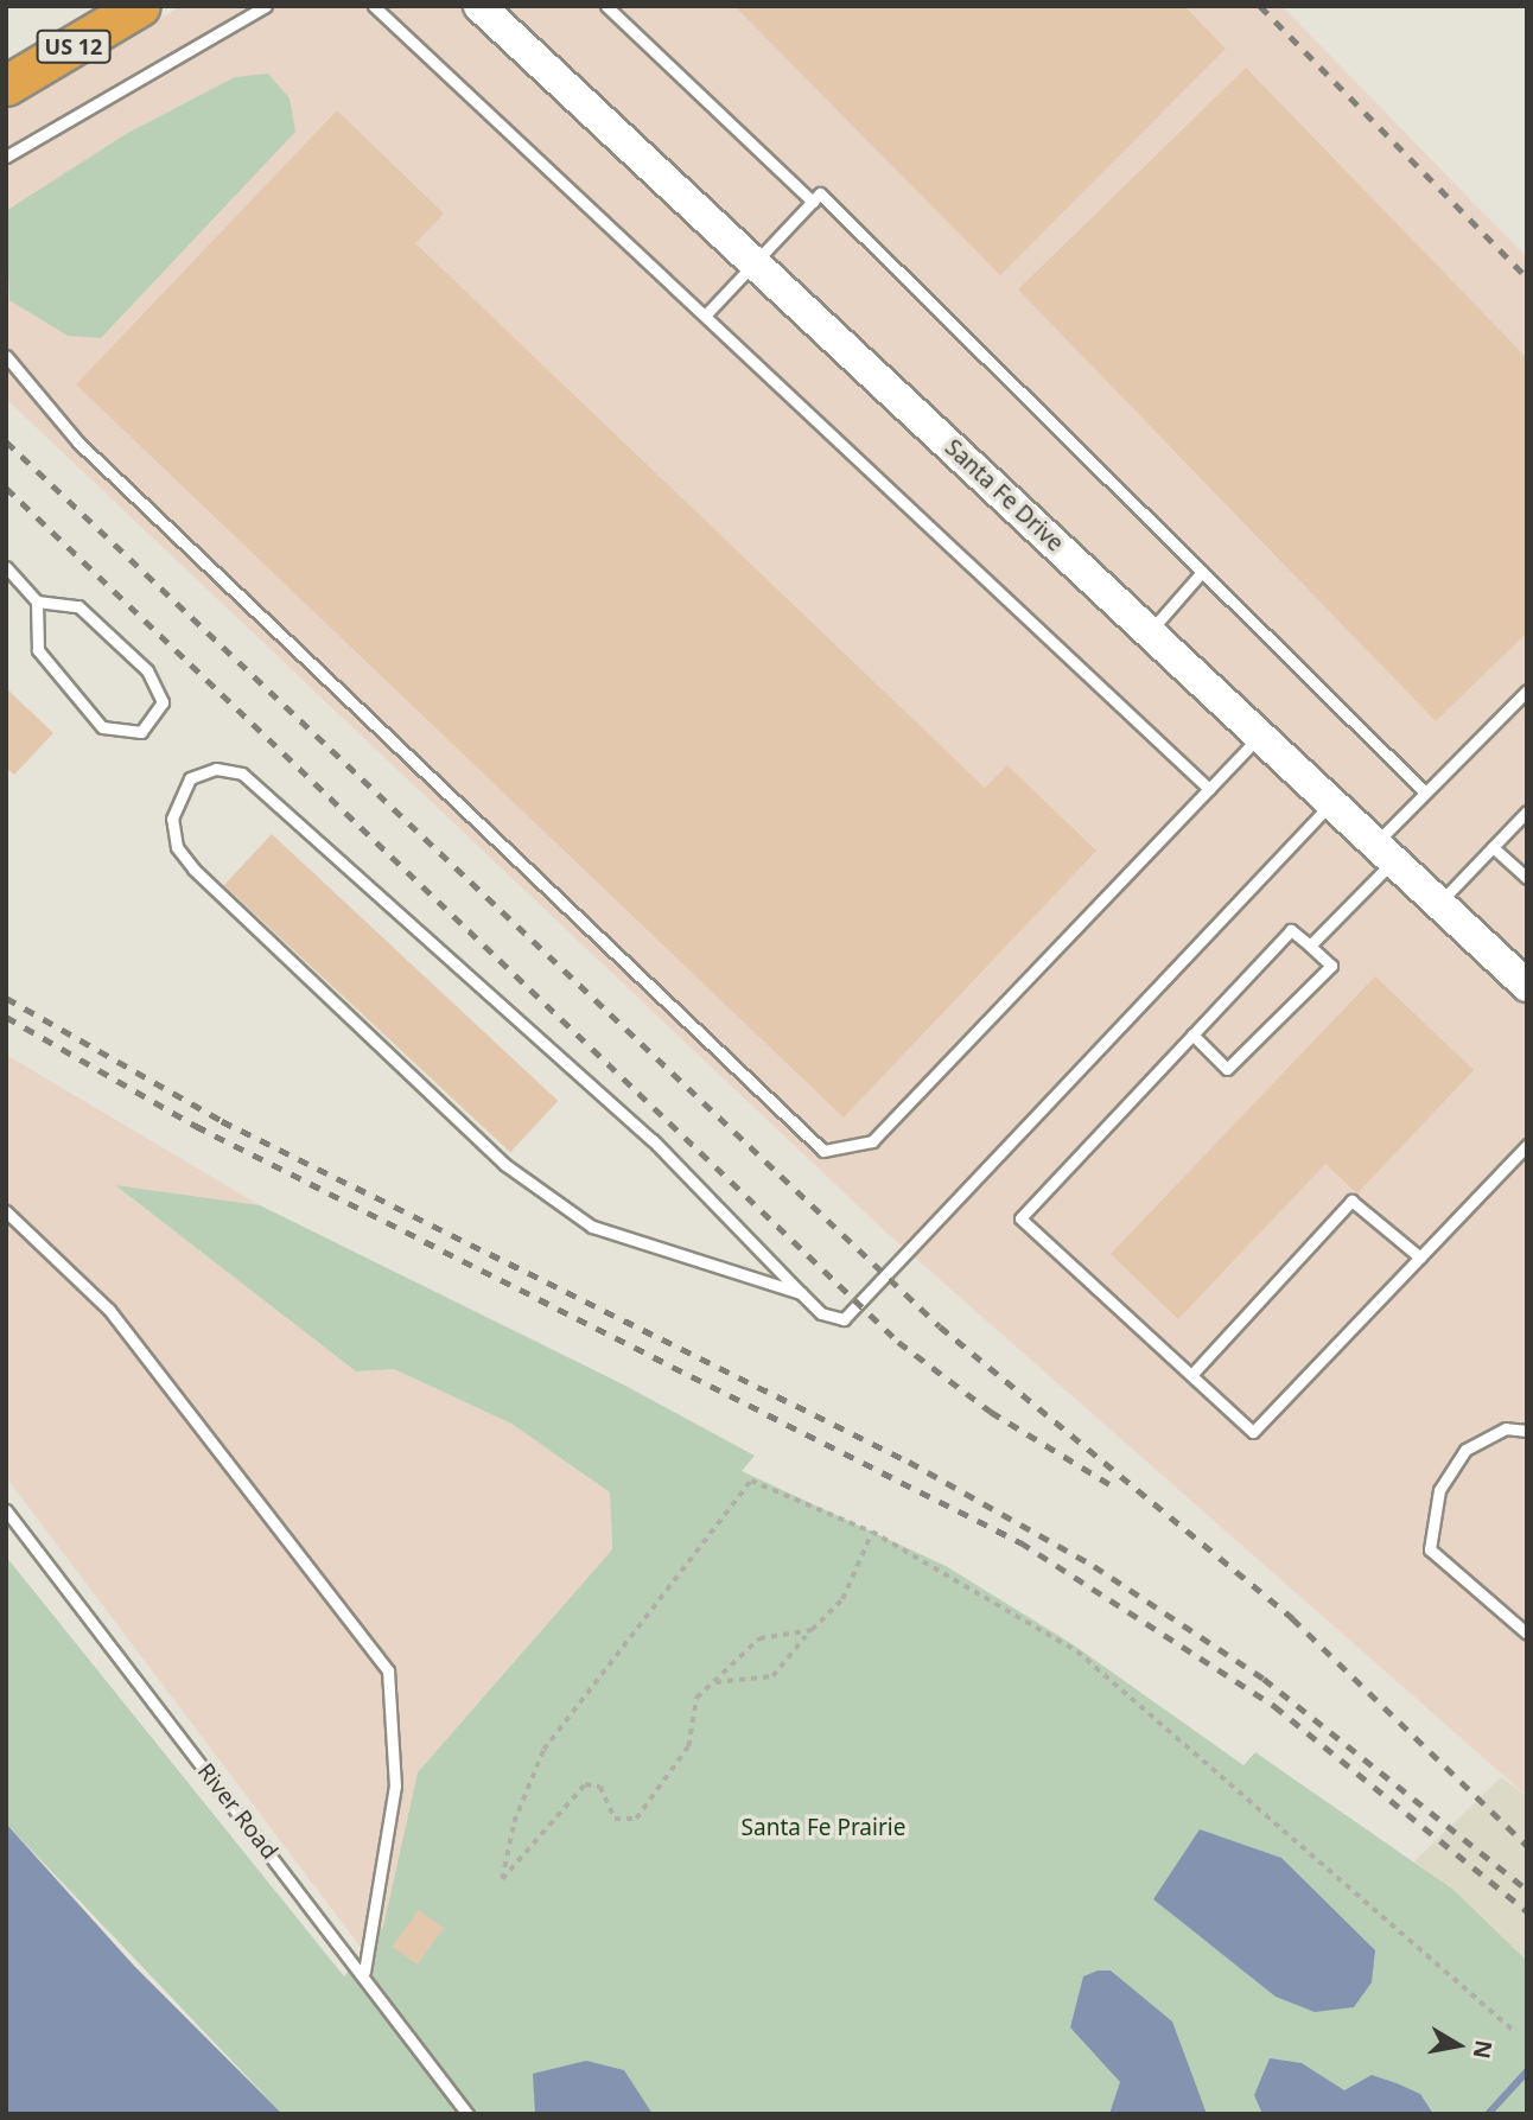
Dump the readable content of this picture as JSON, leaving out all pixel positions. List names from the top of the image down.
{
  "streets": {
    "highway": ["US 12"],
    "street": ["Santa Fe Drive"],
    "lane": ["River Road"]
  },
  "parks": ["Santa Fe Prairie"],
  "north": "right"
}
